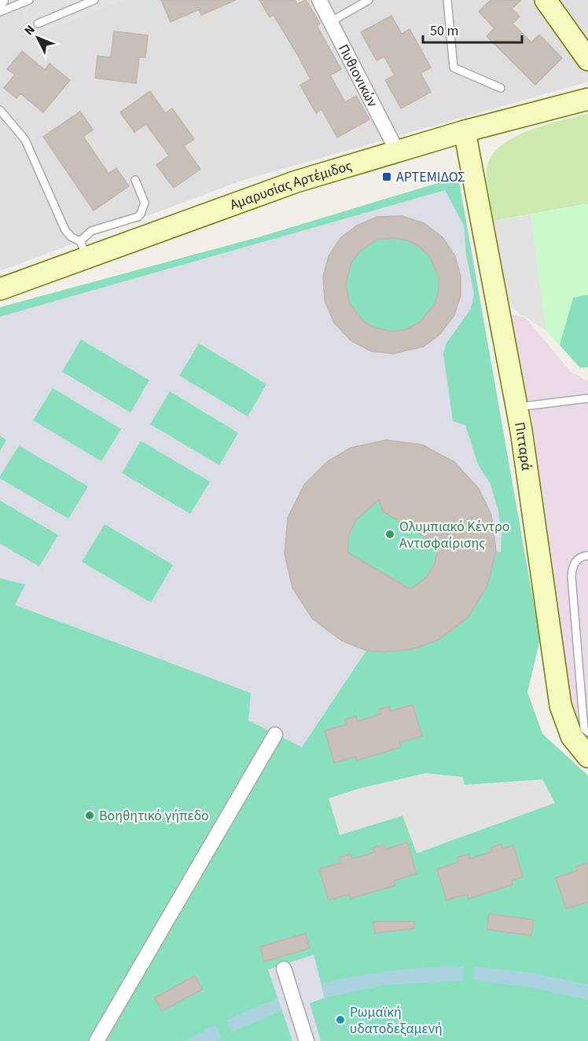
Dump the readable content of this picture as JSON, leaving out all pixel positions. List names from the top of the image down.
{
  "streets": {
    "street": ["Πυθιονικών", "Αμαρυσίας Αρτέμιδος", "Πιτταρά"]
  },
  "crossings": [
    ["Πυθιονικών", "Αμαρυσίας Αρτέμιδος"],
    ["Αμαρυσίας Αρτέμιδος", "Πιτταρά"]
  ],
  "places": {
    "transit": ["ΑΡΤΕΜΙΔΟΣ"],
    "other": ["Ολυμπιακό Κέντρο Αντισφαίρισης", "Βοηθητικό γήπεδο", "Ρωμαϊκή υδατοδεξαμενή"]
  },
  "scale_bar": "50 m",
  "north": "top left"
}
